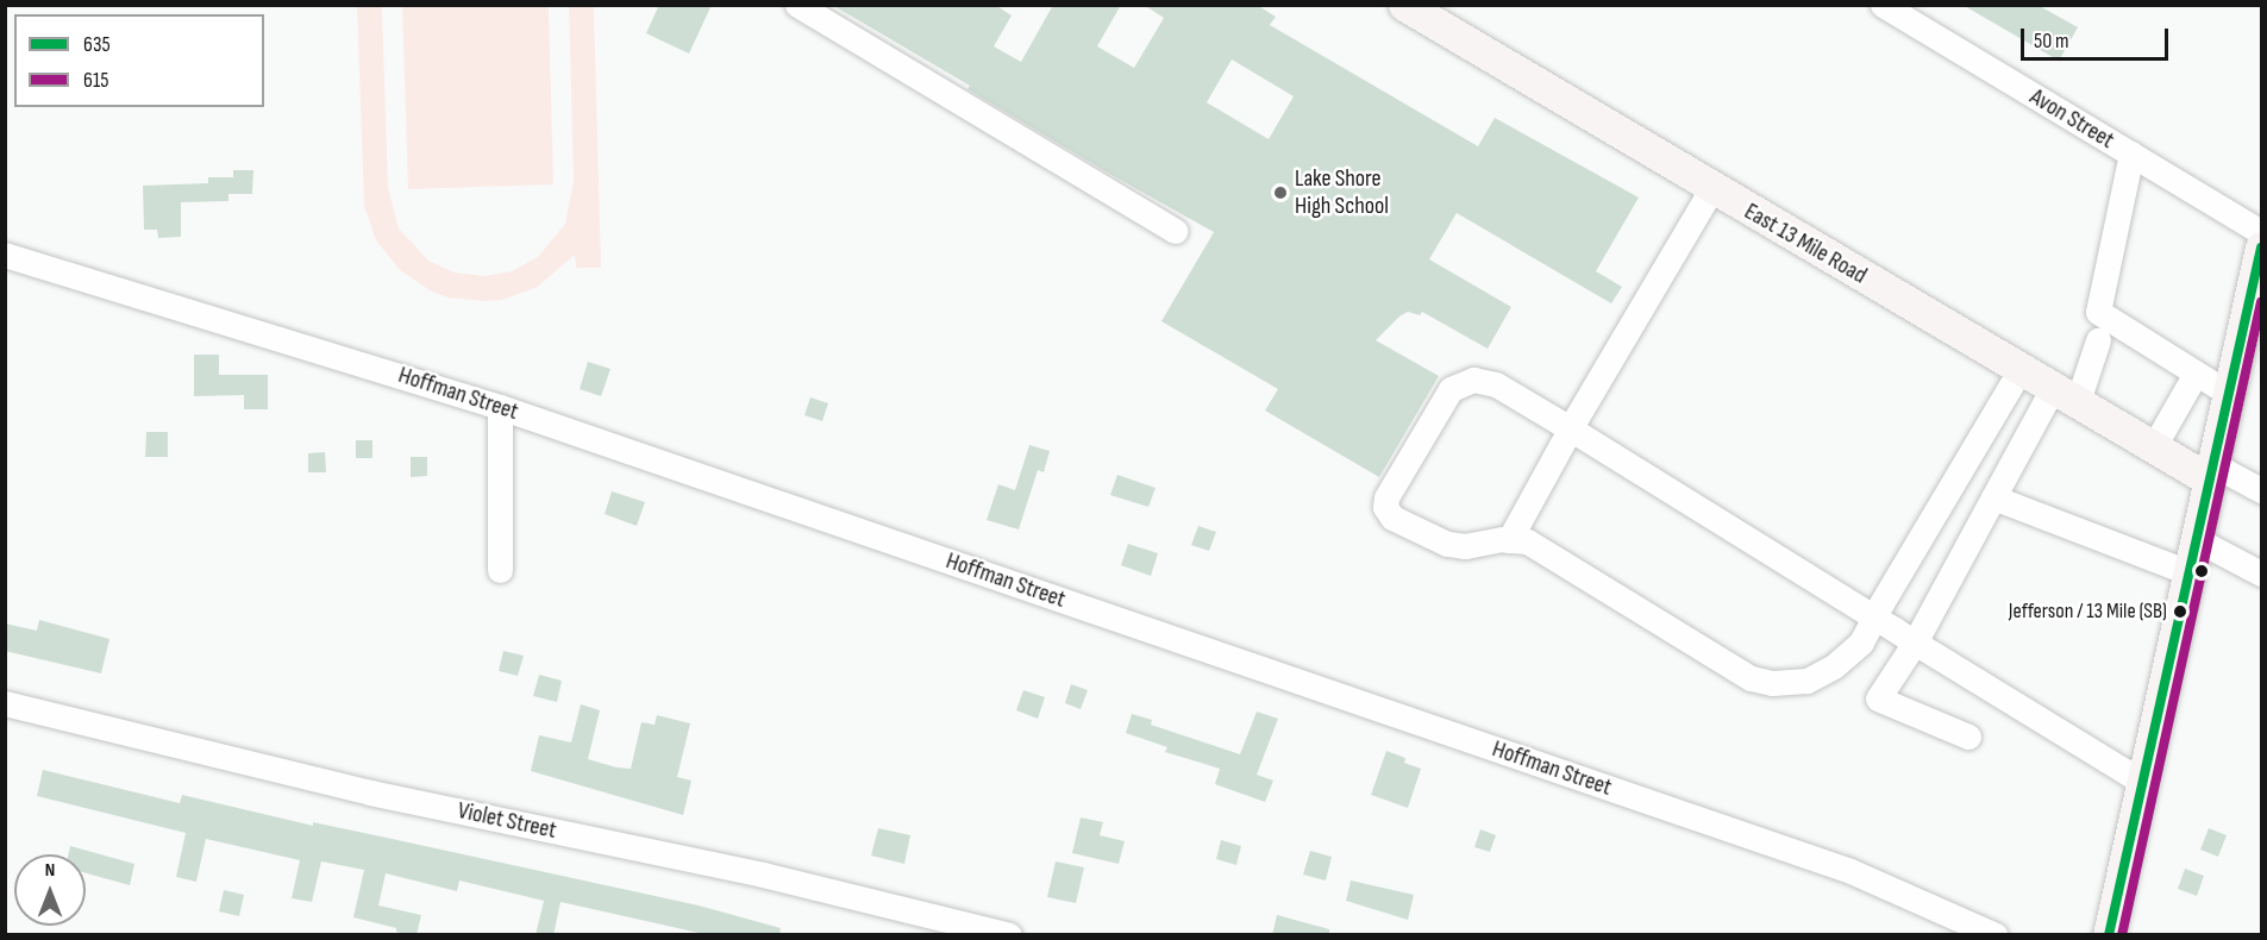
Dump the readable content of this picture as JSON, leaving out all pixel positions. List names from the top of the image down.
{
  "streets": {
    "main road": ["East 13 Mile Road"],
    "street": ["Avon Street", "Hoffman Street", "Violet Street"]
  },
  "places": ["Lake Shore High School", "Jefferson / 13 Mile (SB)"],
  "lines": ["transit line 635", "transit line 615"],
  "legend": ["635", "615"],
  "scale_bar": "50 m",
  "north": "top"
}
